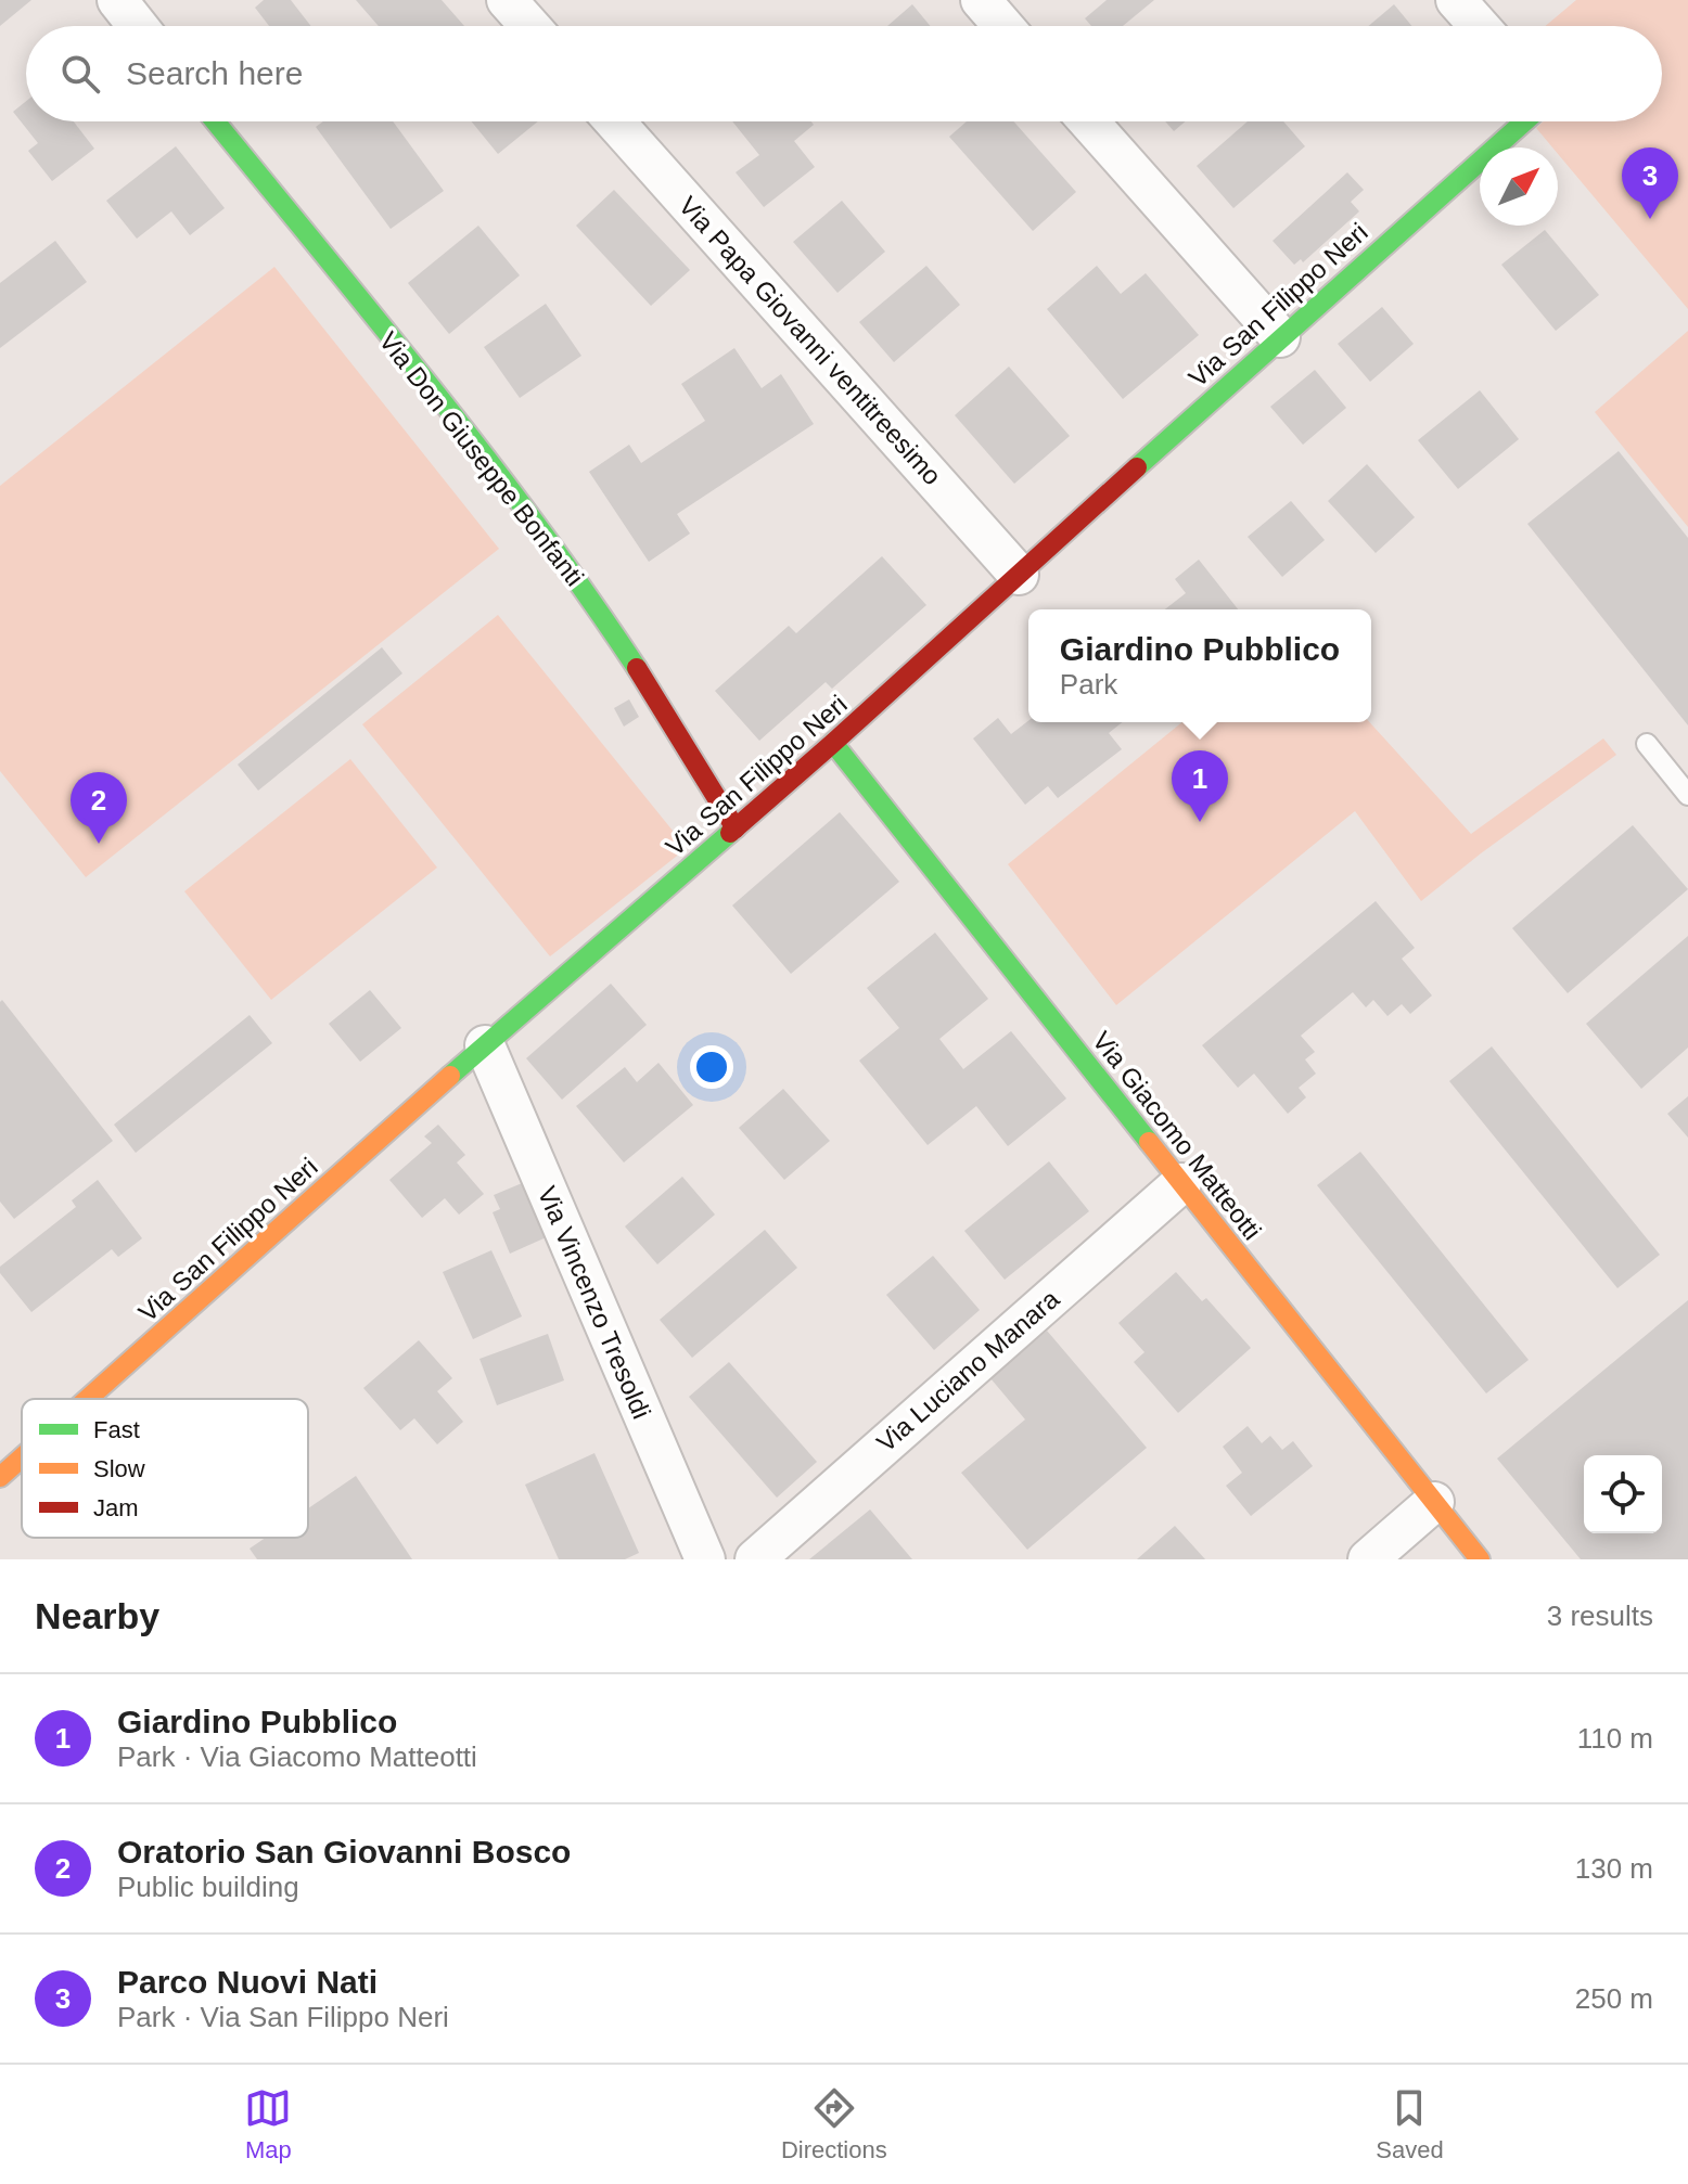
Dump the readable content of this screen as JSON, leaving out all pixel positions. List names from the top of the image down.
{
  "streets": {
    "street": [
      "Via San Filippo Neri",
      "Via Papa Giovanni ventitreesimo",
      "Via Don Giuseppe Bonfanti",
      "Via Giacomo Matteotti",
      "Via Vincenzo Tresoldi",
      "Via Luciano Manara"
    ]
  },
  "crossings": [
    ["Via San Filippo Neri", "Via Papa Giovanni ventitreesimo"],
    ["Via San Filippo Neri", "Via Don Giuseppe Bonfanti"],
    ["Via San Filippo Neri", "Via Giacomo Matteotti"],
    ["Via San Filippo Neri", "Via Vincenzo Tresoldi"],
    ["Via Giacomo Matteotti", "Via Luciano Manara"]
  ],
  "legend": ["Fast", "Slow", "Jam"],
  "north": "top right",
  "page": {
    "search": "Search here",
    "pins": ["3", "1", "2"],
    "popup": ["Giardino Pubblico", "Park"],
    "heading": ["Nearby", "3 results"],
    "list": [
      {
        "mark": "1",
        "name": "Giardino Pubblico",
        "note": "Park · Via Giacomo Matteotti",
        "value": "110 m"
      },
      {
        "mark": "2",
        "name": "Oratorio San Giovanni Bosco",
        "note": "Public building",
        "value": "130 m"
      },
      {
        "mark": "3",
        "name": "Parco Nuovi Nati",
        "note": "Park · Via San Filippo Neri",
        "value": "250 m"
      }
    ],
    "nav": ["Map", "Directions", "Saved"]
  }
}
